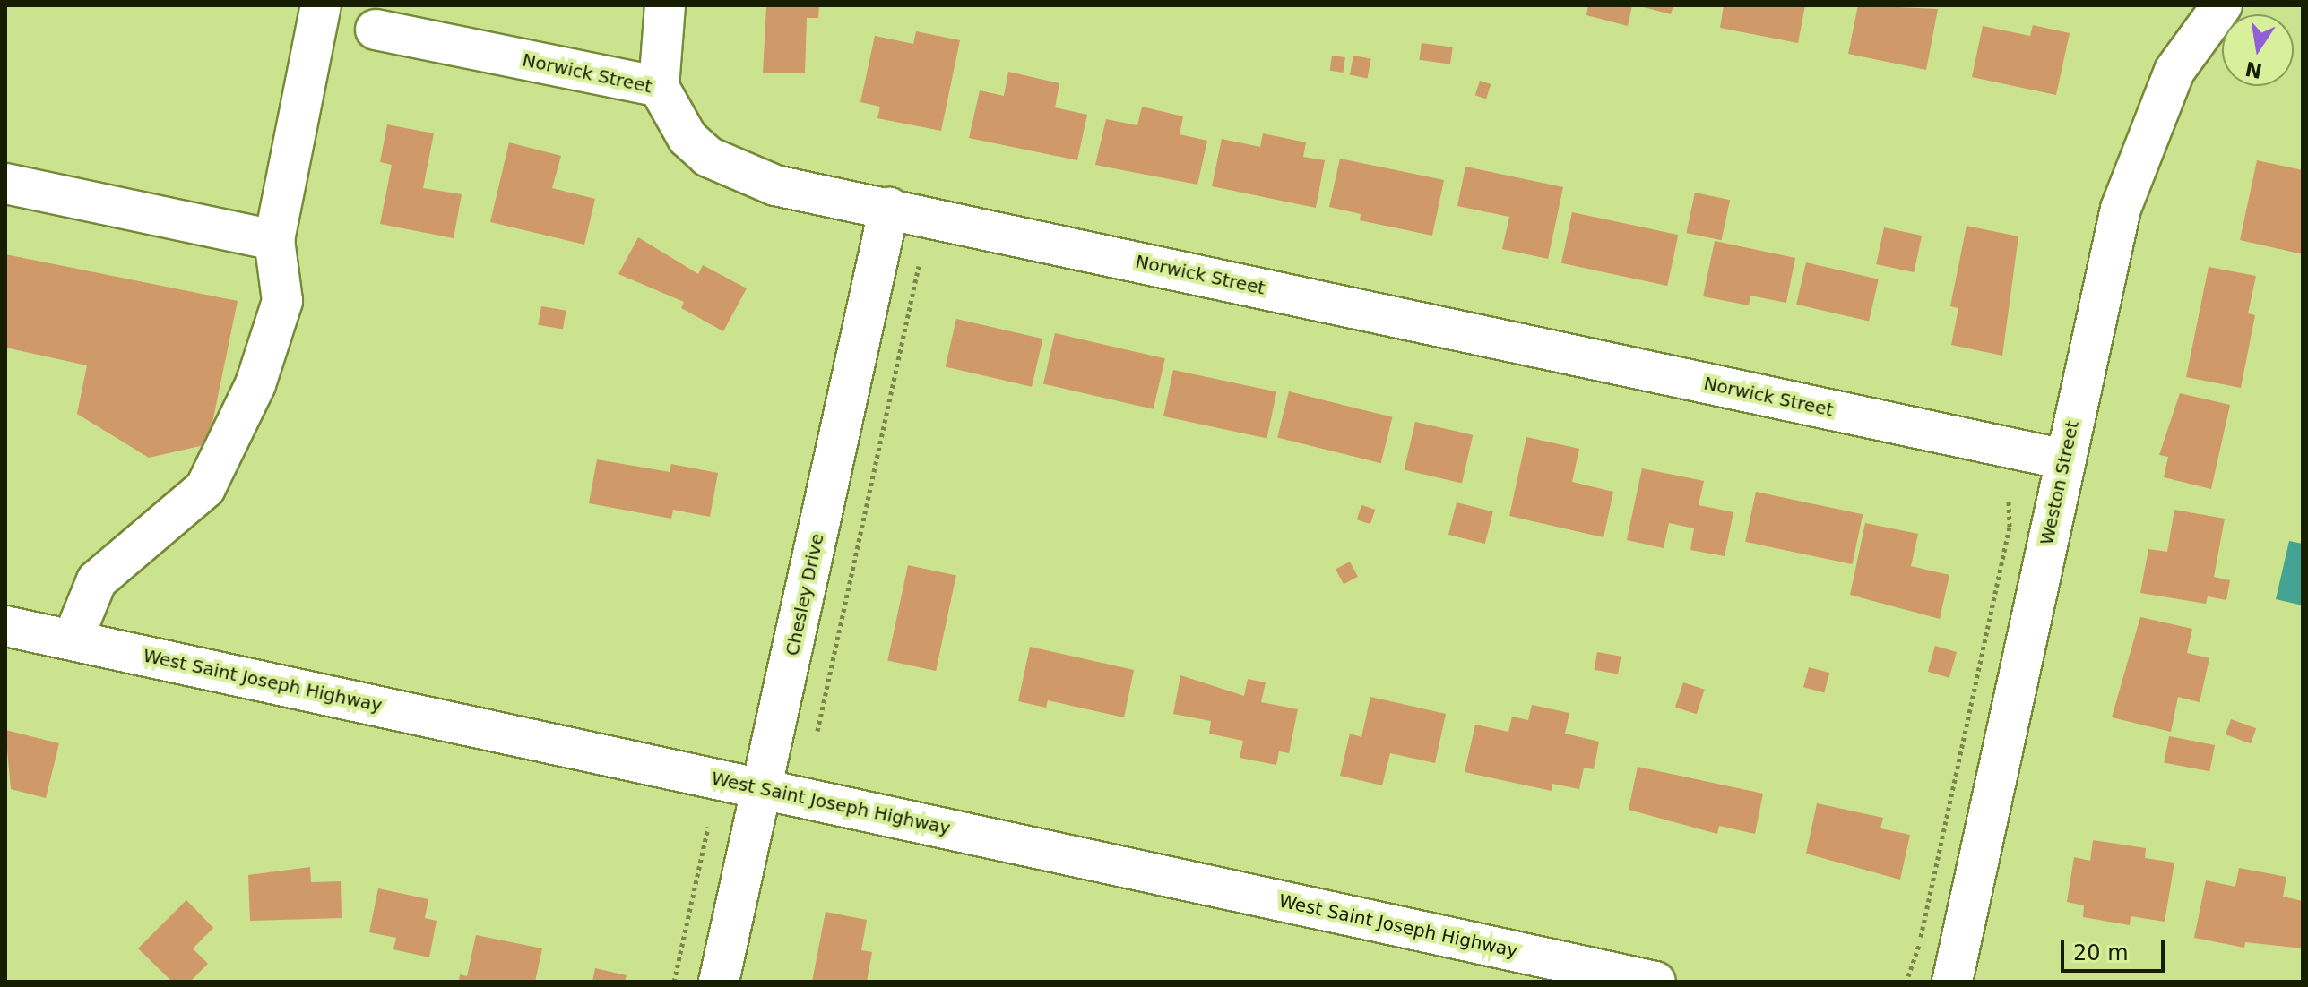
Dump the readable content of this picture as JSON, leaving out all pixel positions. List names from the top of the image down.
{
  "streets": {
    "street": [
      "Norwick Street",
      "Weston Street",
      "Chesley Drive",
      "West Saint Joseph Highway"
    ]
  },
  "crossings": [
    ["Norwick Street", "Weston Street"],
    ["Norwick Street", "Chesley Drive"],
    ["Chesley Drive", "West Saint Joseph Highway"]
  ],
  "scale_bar": "20 m",
  "north": "bottom"
}
